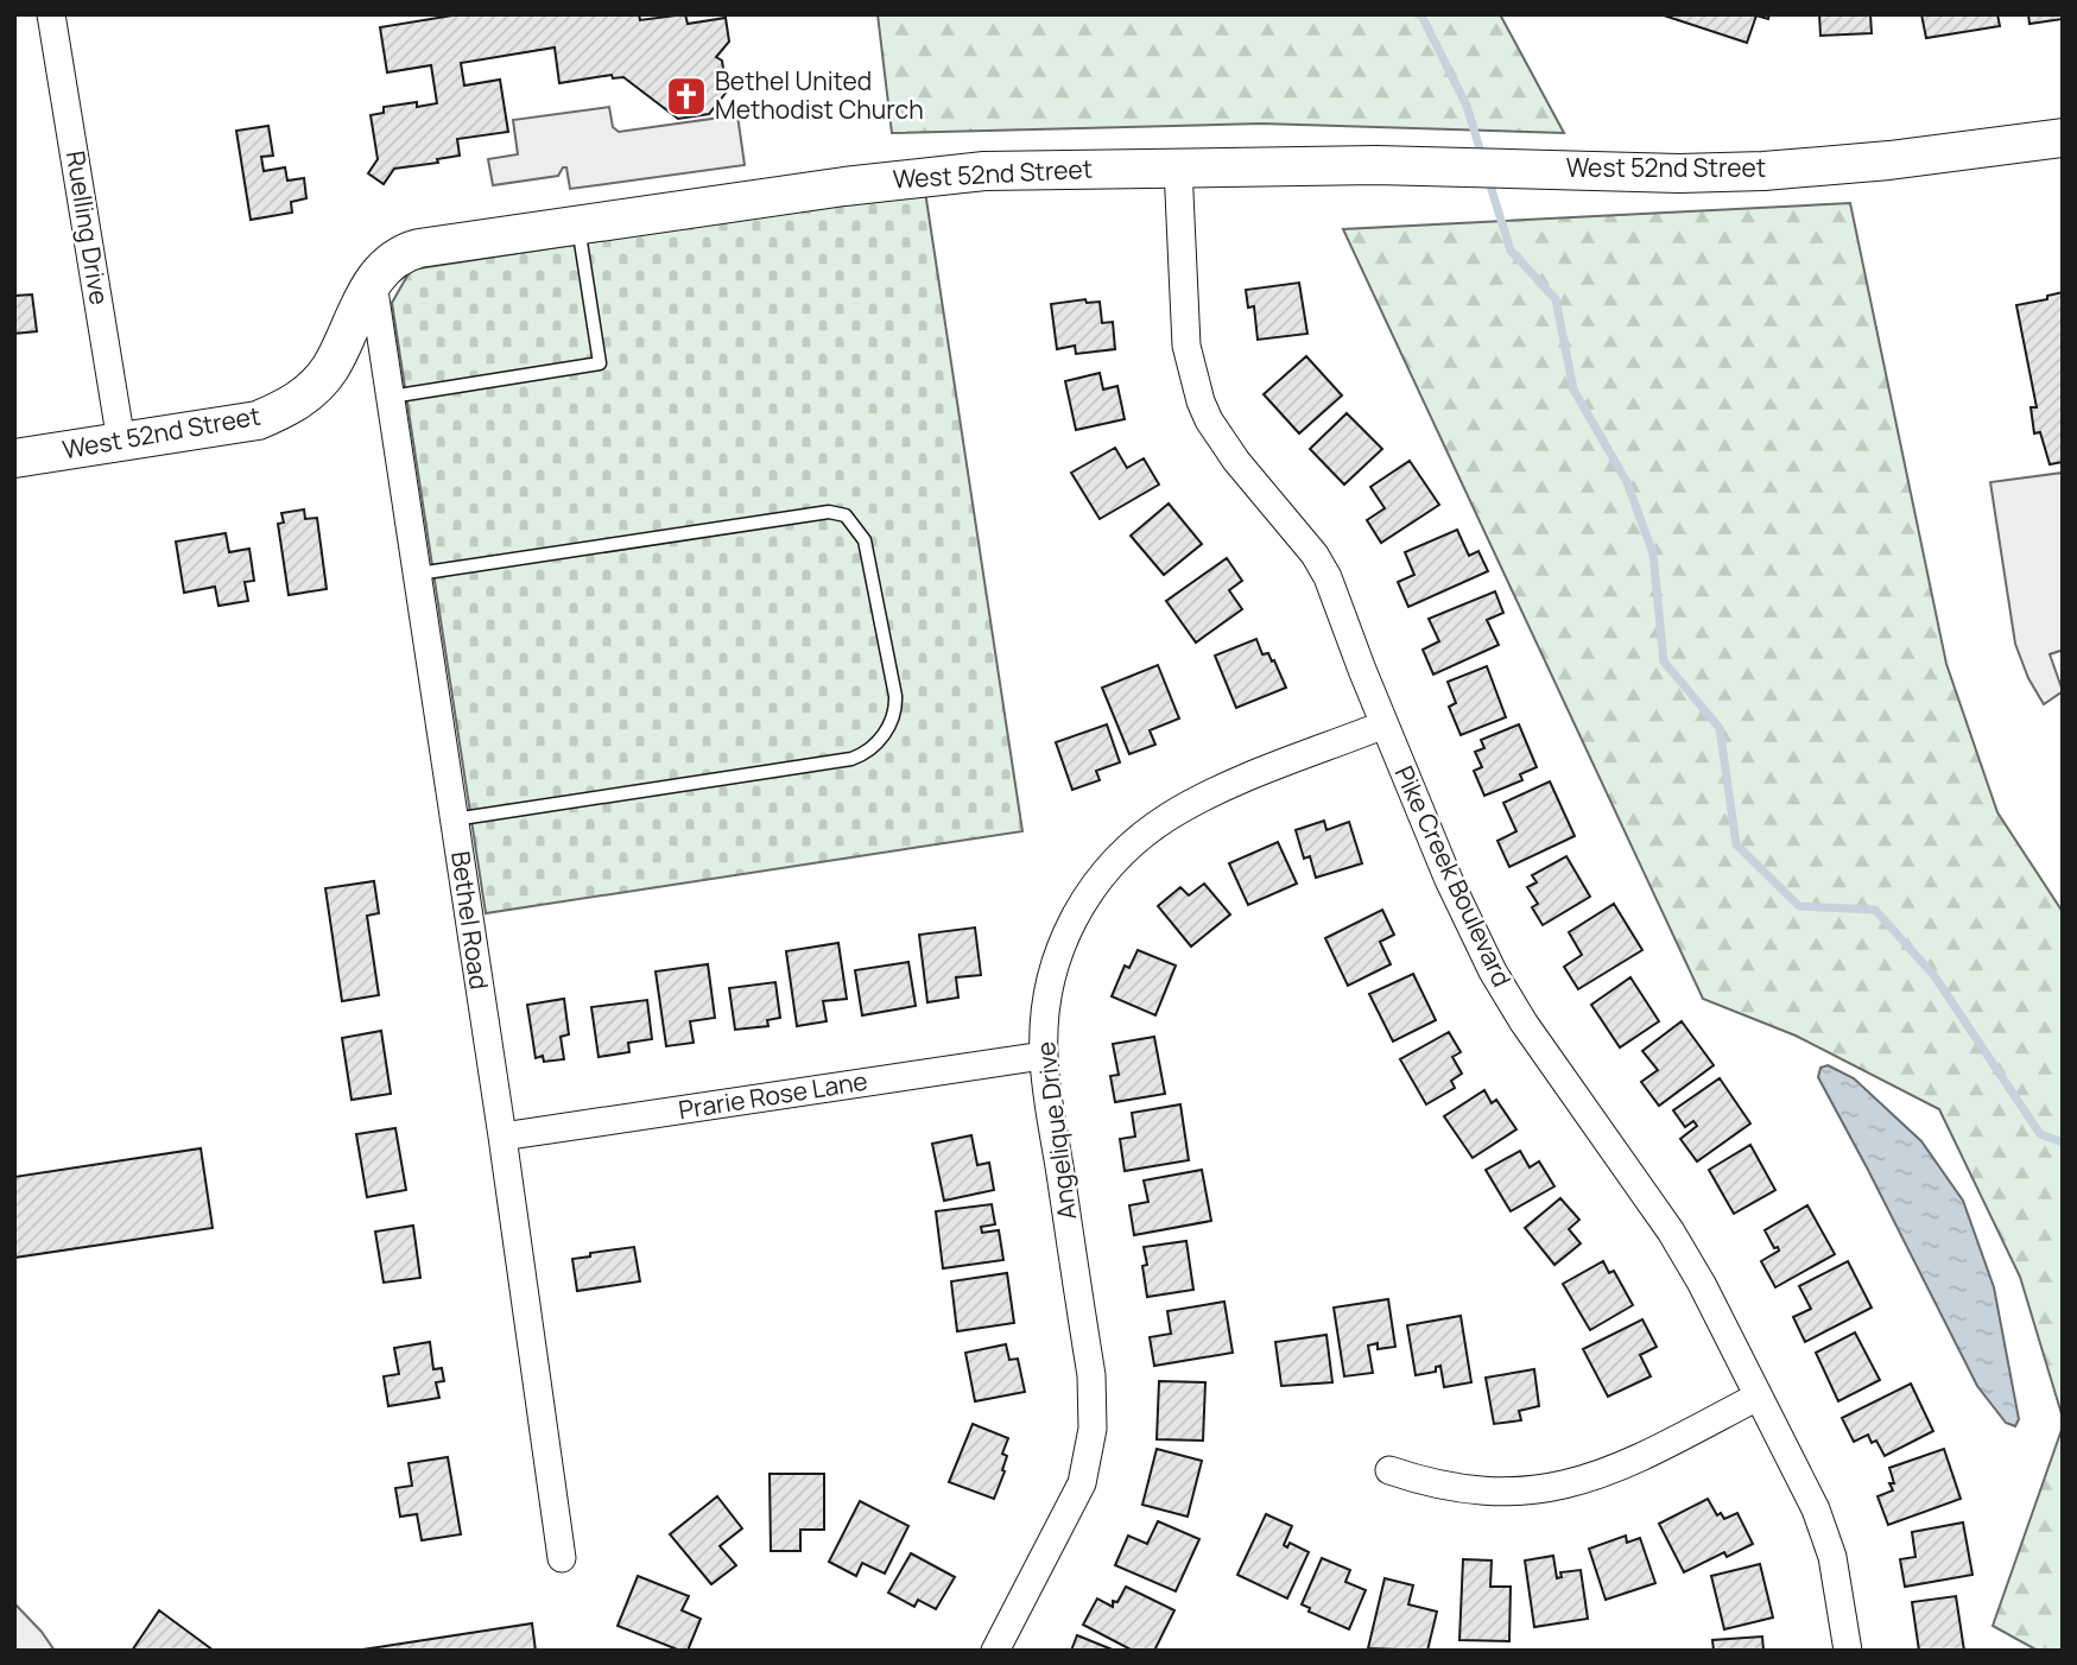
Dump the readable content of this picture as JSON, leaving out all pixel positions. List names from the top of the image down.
{
  "streets": {
    "street": [
      "West 52nd Street",
      "Ruelling Drive",
      "Pike Creek Boulevard",
      "Bethel Road",
      "Prarie Rose Lane",
      "Angelique Drive"
    ]
  },
  "crossings": [
    ["West 52nd Street", "Ruelling Drive"],
    ["West 52nd Street", "Pike Creek Boulevard"],
    ["West 52nd Street", "Bethel Road"],
    ["Pike Creek Boulevard", "Angelique Drive"],
    ["Bethel Road", "Prarie Rose Lane"],
    ["Prarie Rose Lane", "Angelique Drive"]
  ],
  "places": {
    "church": ["Bethel United Methodist Church"]
  }
}
